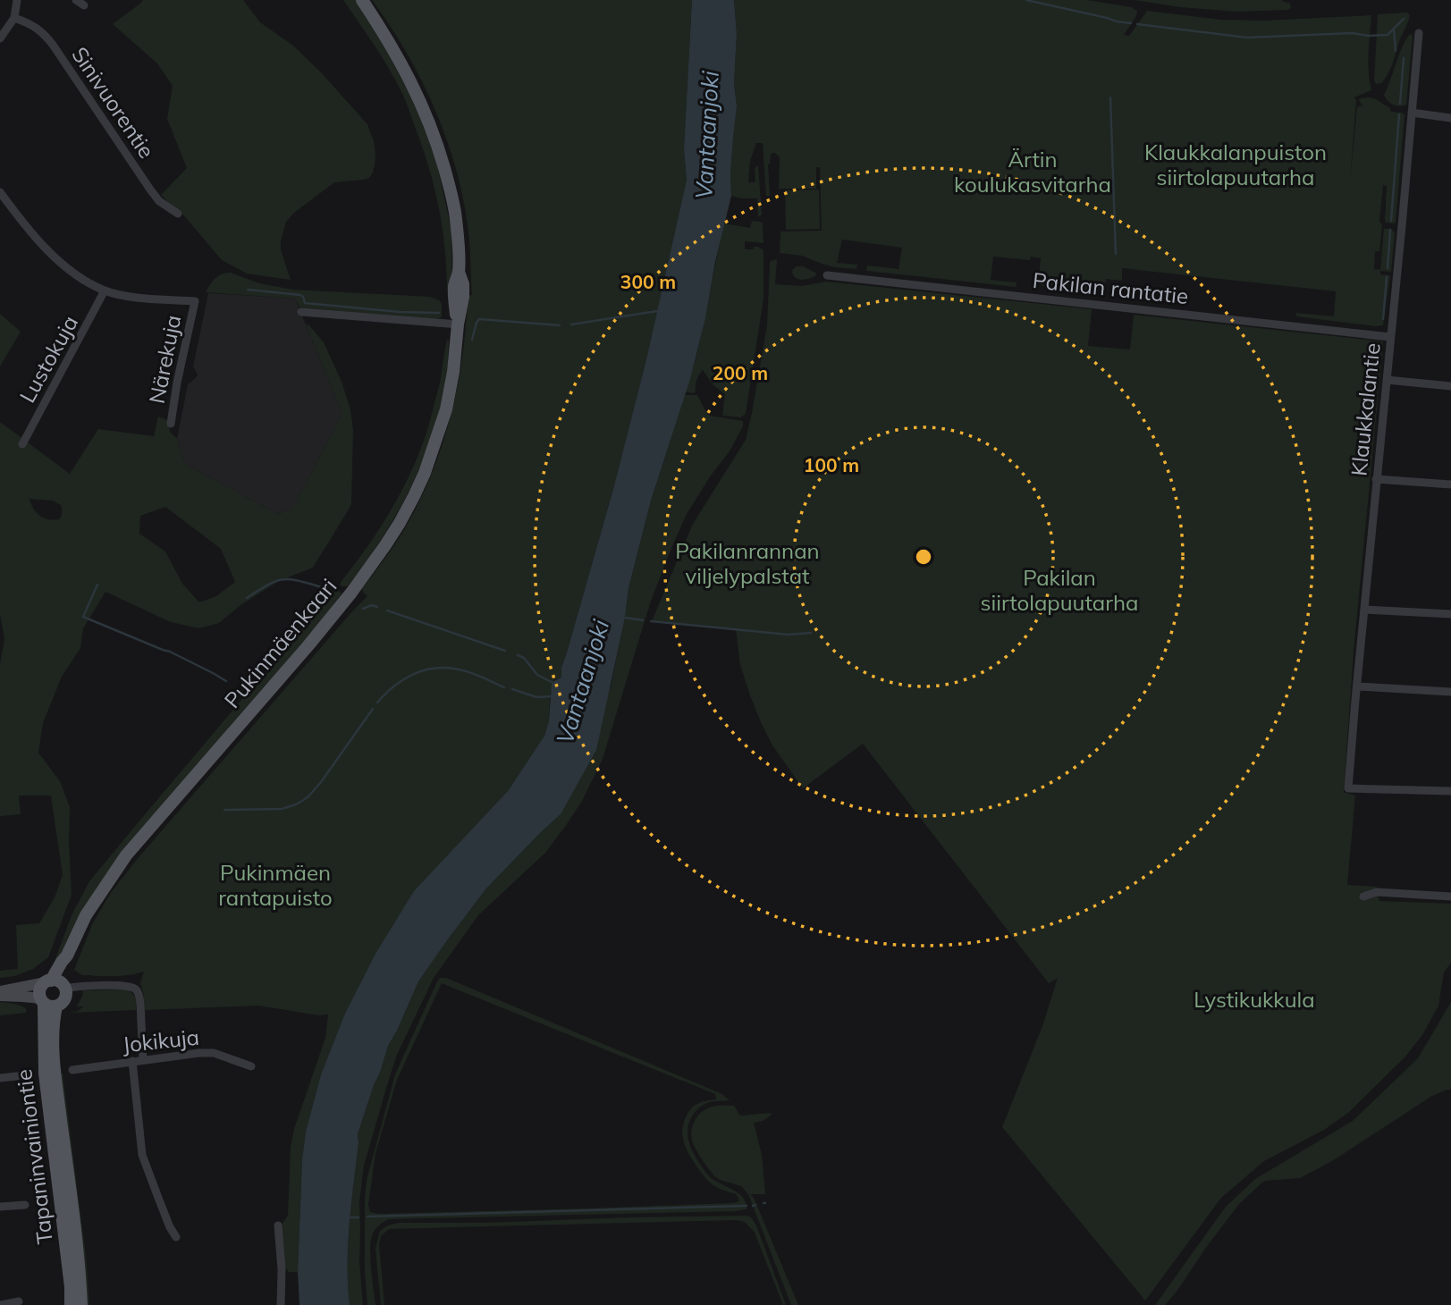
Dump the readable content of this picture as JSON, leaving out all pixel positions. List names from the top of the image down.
{
  "streets": {
    "main road": ["Pukinmäenkaari", "Tapaninvainiontie"],
    "street": [
      "Sinivuorentie",
      "Pakilan rantatie",
      "Lustokuja",
      "Närekuja",
      "Klaukkalantie",
      "Jokikuja"
    ]
  },
  "crossings": [
    ["Pakilan rantatie", "Klaukkalantie"],
    ["Lustokuja", "Närekuja"],
    ["Pukinmäenkaari", "Tapaninvainiontie"]
  ],
  "water": ["Vantaanjoki"],
  "parks": [
    "Klaukkalanpuiston siirtolapuutarha",
    "Ärtin koulukasvitarha",
    "Pakilanrannan viljelypalstat",
    "Pakilan siirtolapuutarha",
    "Pukinmäen rantapuisto",
    "Lystikukkula"
  ],
  "rings": ["300 m", "200 m", "100 m"]
}
